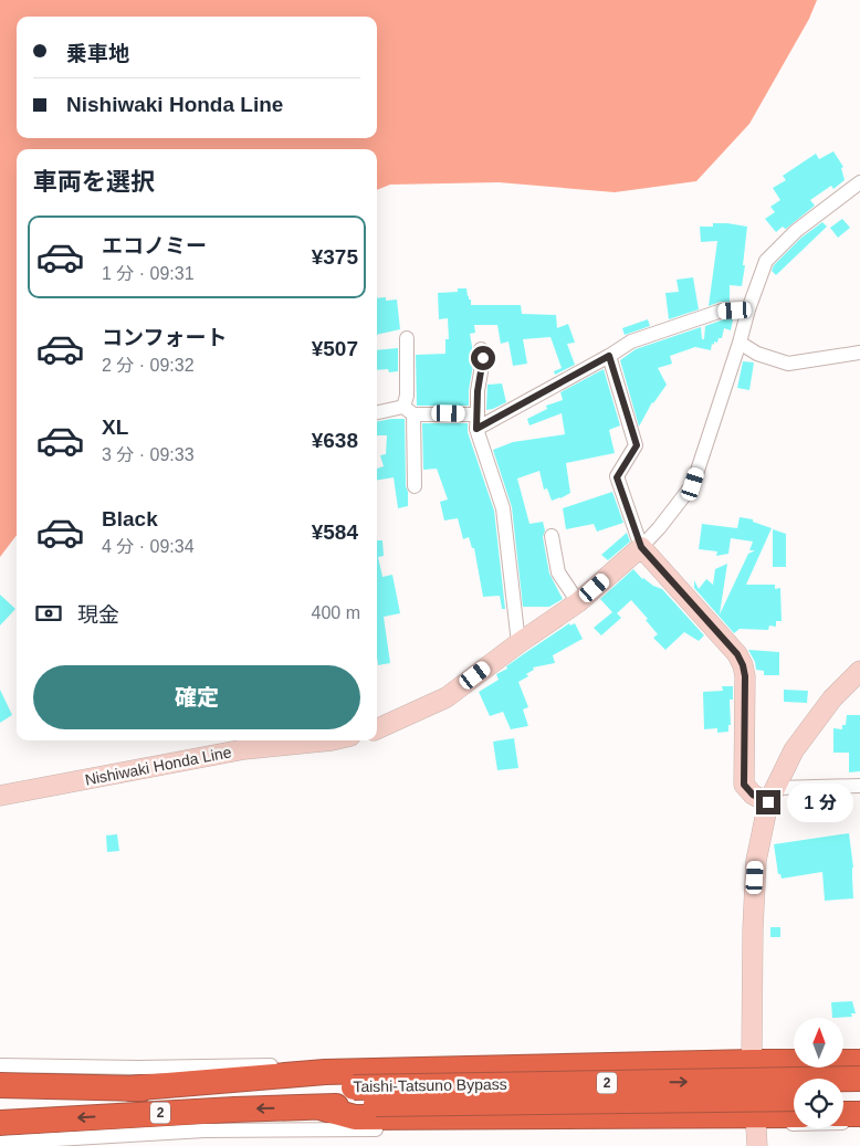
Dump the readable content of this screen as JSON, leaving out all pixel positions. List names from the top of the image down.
{
  "streets": {
    "highway": ["2", "Taishi-Tatsuno Bypass"],
    "main road": ["Nishiwaki Honda Line"]
  },
  "north": "top",
  "page": {
    "banner": ["乗車地", "Nishiwaki Honda Line"],
    "heading": "車両を選択",
    "list": [
      {
        "name": "エコノミー",
        "note": "1 分 · 09:31",
        "value": "¥375"
      },
      {
        "name": "コンフォート",
        "note": "2 分 · 09:32",
        "value": "¥507"
      },
      {
        "name": "XL",
        "note": "3 分 · 09:33",
        "value": "¥638"
      },
      {
        "name": "Black",
        "note": "4 分 · 09:34",
        "value": "¥584"
      }
    ],
    "pay": ["現金", "400 m"],
    "buttons": "確定",
    "bubble": "1 分"
  }
}
